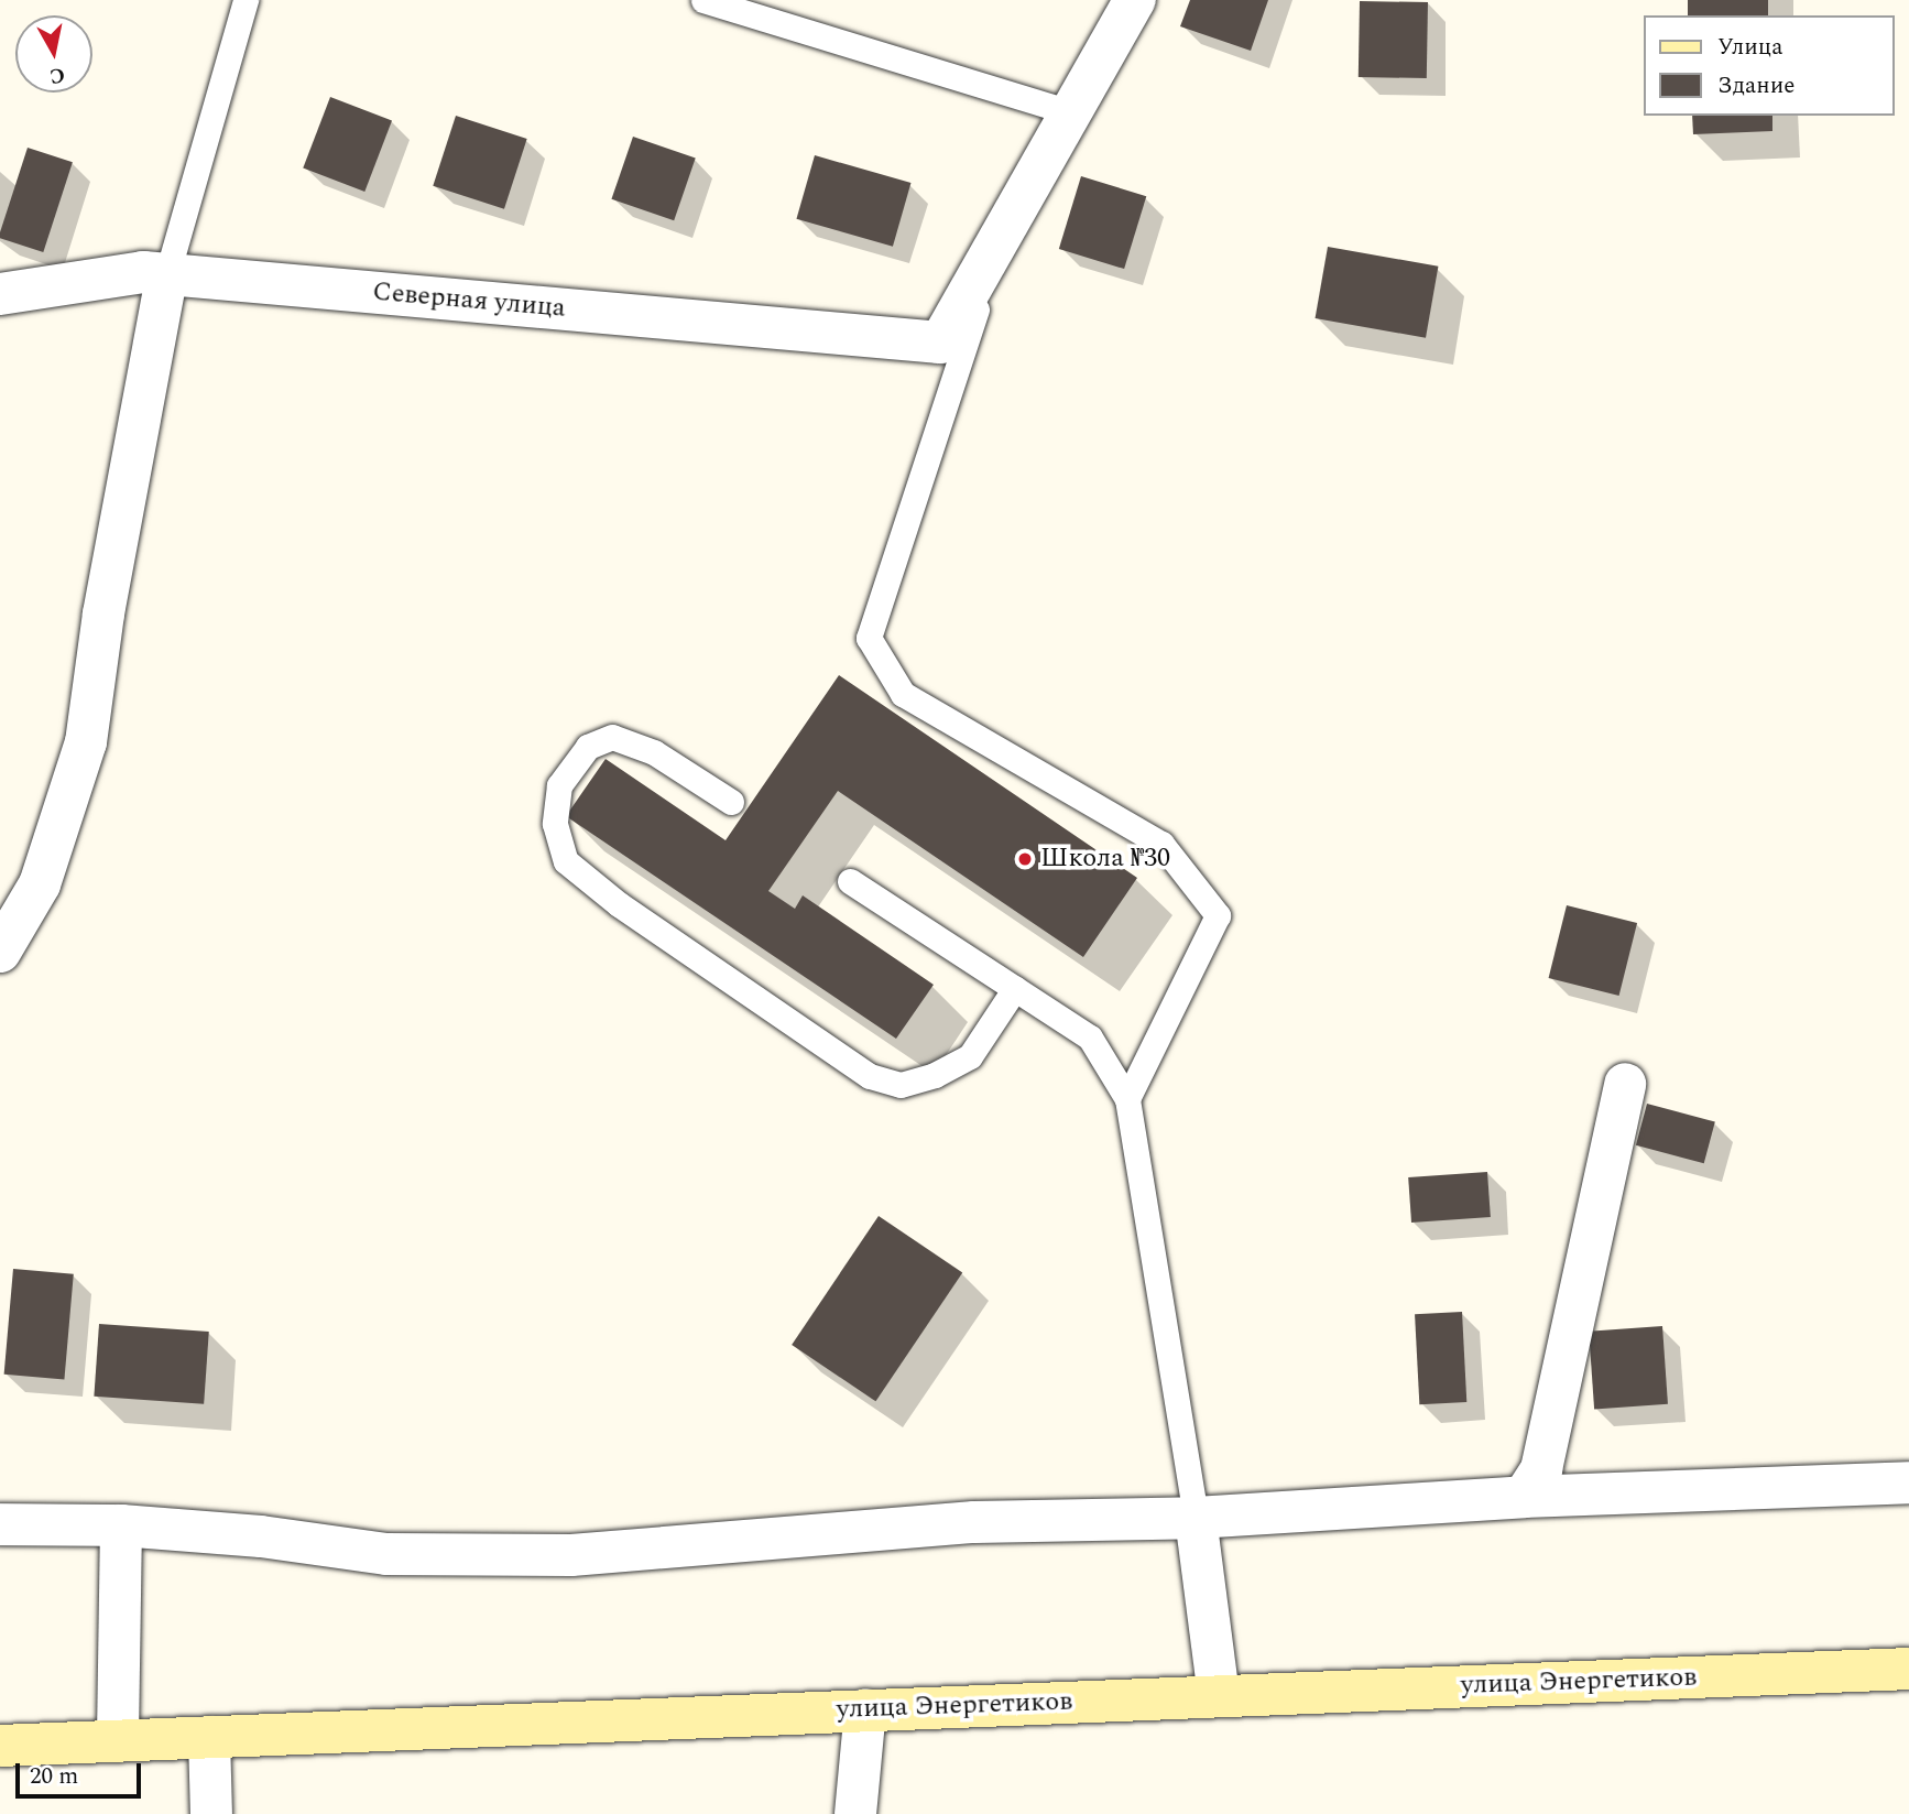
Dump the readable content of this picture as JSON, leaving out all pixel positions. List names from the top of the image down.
{
  "streets": {
    "street": ["Северная улица", "улица Энергетиков"]
  },
  "places": ["Школа №30"],
  "legend": ["Улица", "Здание"],
  "scale_bar": "20 m",
  "north": "bottom"
}
